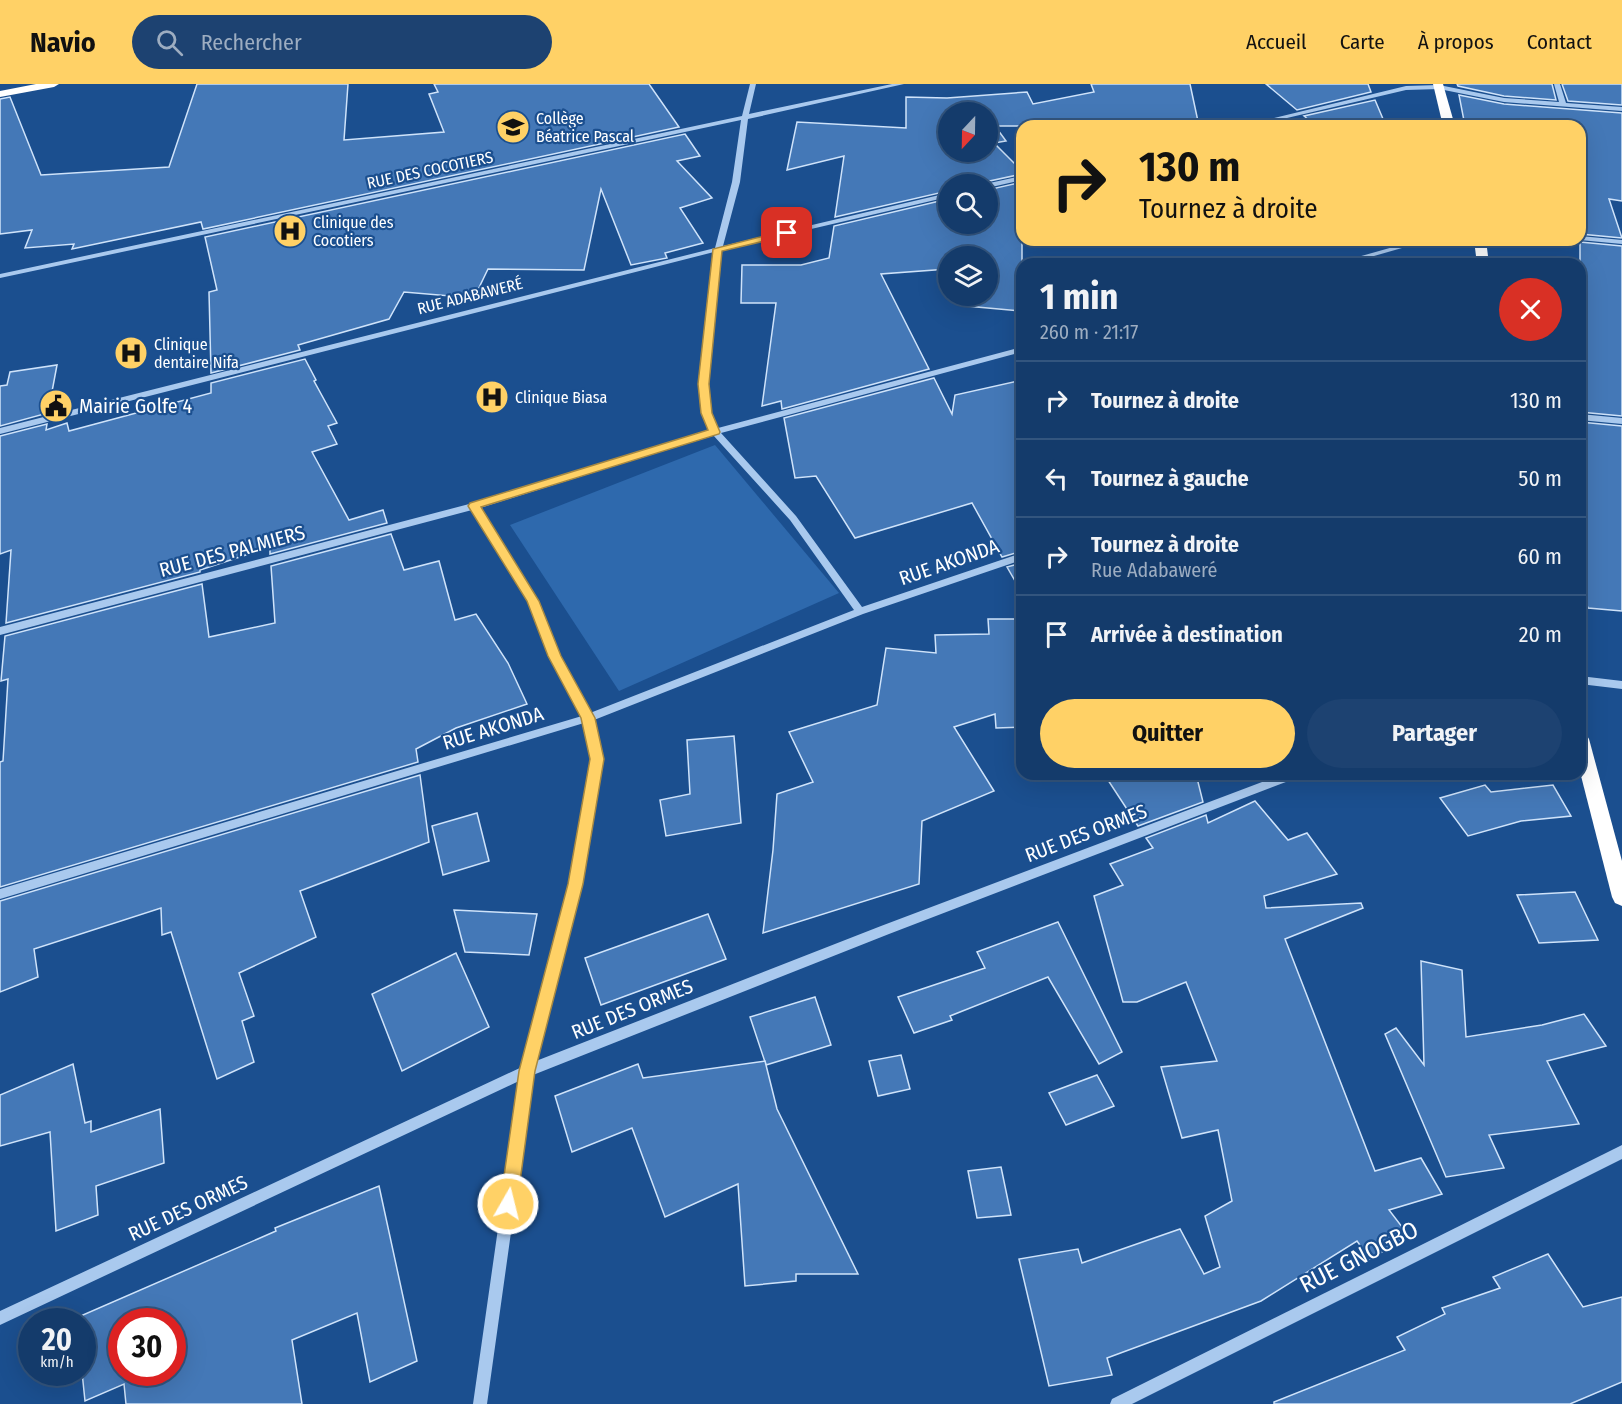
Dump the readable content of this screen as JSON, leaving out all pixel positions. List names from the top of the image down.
{
  "streets": {
    "street": [
      "RUE DES COCOTIERS",
      "RUE ADABAWERÉ",
      "RUE DES PALMIERS",
      "RUE AKONDA",
      "RUE DES ORMES",
      "RUE GNOGBO"
    ]
  },
  "places": {
    "school or university": ["Collège Béatrice Pascal"],
    "hospital": ["Clinique des Cocotiers", "Clinique dentaire Nifa", "Clinique Biasa"],
    "public building": ["Mairie Golfe 4"]
  },
  "north": "bottom",
  "page": {
    "header": "Navio",
    "search": "Rechercher",
    "nav": [
      "Accueil",
      "Carte",
      "À propos",
      "Contact"
    ],
    "turn": ["130 m", "Tournez à droite"],
    "heading": ["1 min", "260 m · 21:17"],
    "list": [
      {
        "name": "Tournez à droite",
        "value": "130 m"
      },
      {
        "name": "Tournez à gauche",
        "value": "50 m"
      },
      {
        "name": "Tournez à droite",
        "note": "Rue Adabaweré",
        "value": "60 m"
      },
      {
        "name": "Arrivée à destination",
        "value": "20 m"
      }
    ],
    "buttons": ["Quitter", "Partager"],
    "speed": "20 km/h",
    "limit": "30"
  }
}
